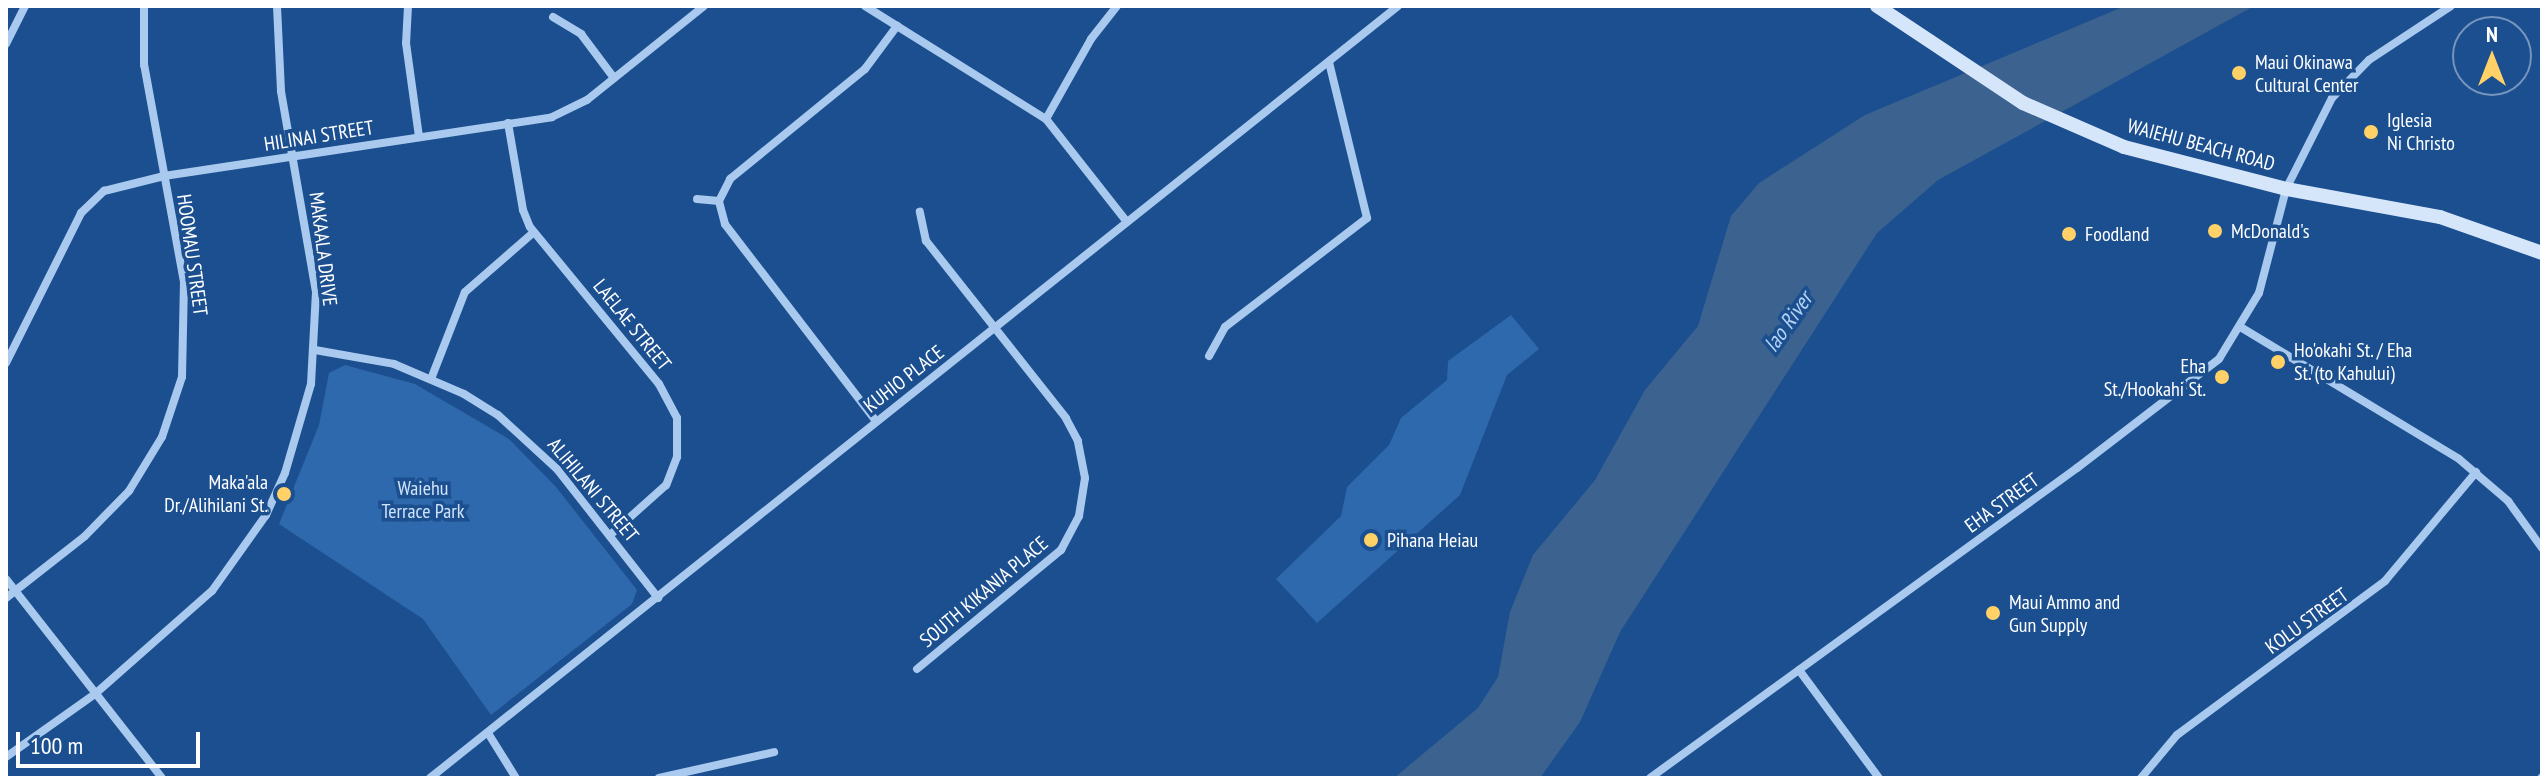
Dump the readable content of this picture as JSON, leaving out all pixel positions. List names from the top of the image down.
{
  "streets": {
    "street": [
      "HILINAI STREET",
      "WAIEHU BEACH ROAD",
      "MAKAALA DRIVE",
      "HOOMAU STREET",
      "LAELAE STREET",
      "KUHIO PLACE",
      "ALIHILANI STREET",
      "EHA STREET",
      "SOUTH KIKANIA PLACE",
      "KOLU STREET"
    ]
  },
  "crossings": [
    ["HILINAI STREET", "MAKAALA DRIVE"],
    ["HILINAI STREET", "HOOMAU STREET"],
    ["HILINAI STREET", "LAELAE STREET"],
    ["WAIEHU BEACH ROAD", "EHA STREET"],
    ["MAKAALA DRIVE", "ALIHILANI STREET"],
    ["LAELAE STREET", "ALIHILANI STREET"],
    ["KUHIO PLACE", "ALIHILANI STREET"],
    ["KUHIO PLACE", "SOUTH KIKANIA PLACE"]
  ],
  "water": ["Iao River"],
  "parks": ["Waiehu Terrace Park"],
  "places": [
    "Maui Okinawa Cultural Center",
    "Iglesia Ni Christo",
    "McDonald's",
    "Foodland",
    "Ho'okahi St. / Eha St. (to Kahului)",
    "Eha St./Hookahi St.",
    "Maka'ala Dr./Alihilani St.",
    "Pihana Heiau",
    "Maui Ammo and Gun Supply"
  ],
  "scale_bar": "100 m",
  "north": "top"
}
